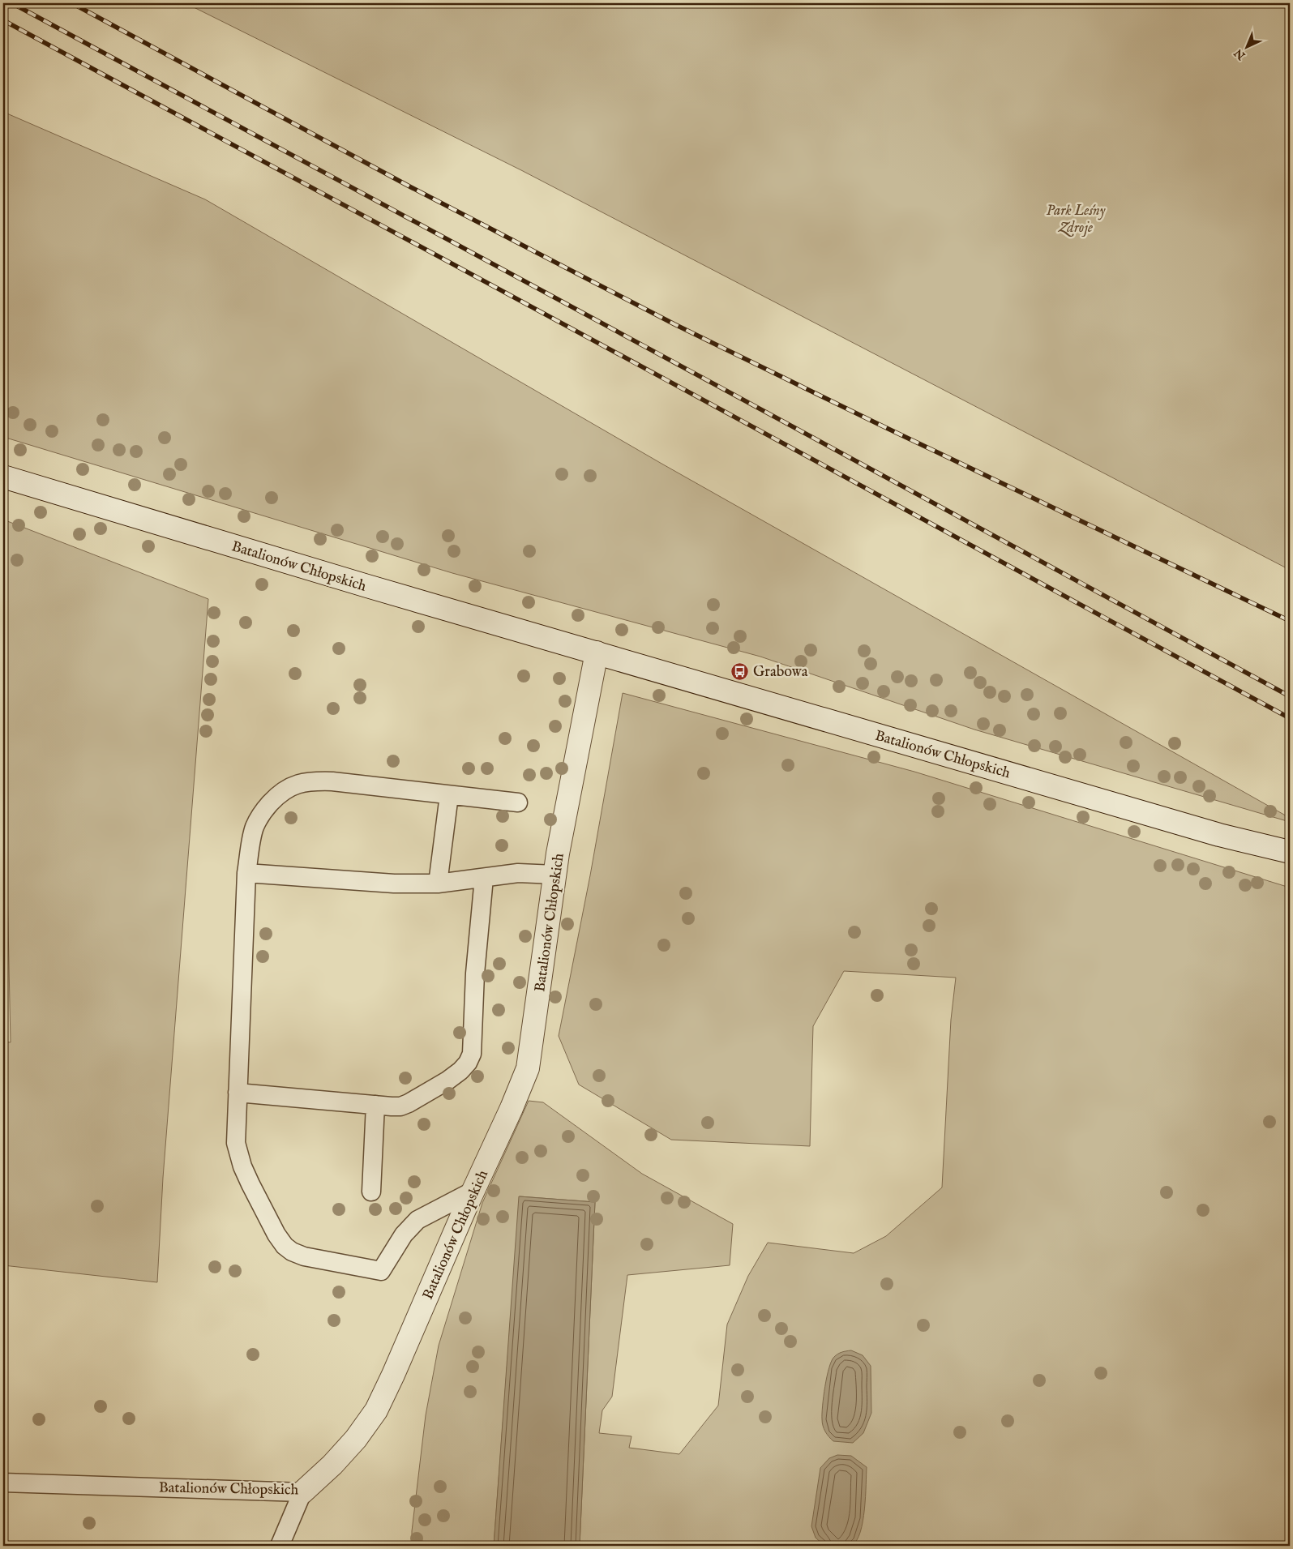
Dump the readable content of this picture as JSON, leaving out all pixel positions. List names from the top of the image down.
{
  "streets": {
    "street": ["Batalionów Chłopskich"]
  },
  "parks": ["Park Leśny Zdroje"],
  "places": {
    "bus stop": ["Grabowa"]
  },
  "north": "bottom left"
}
